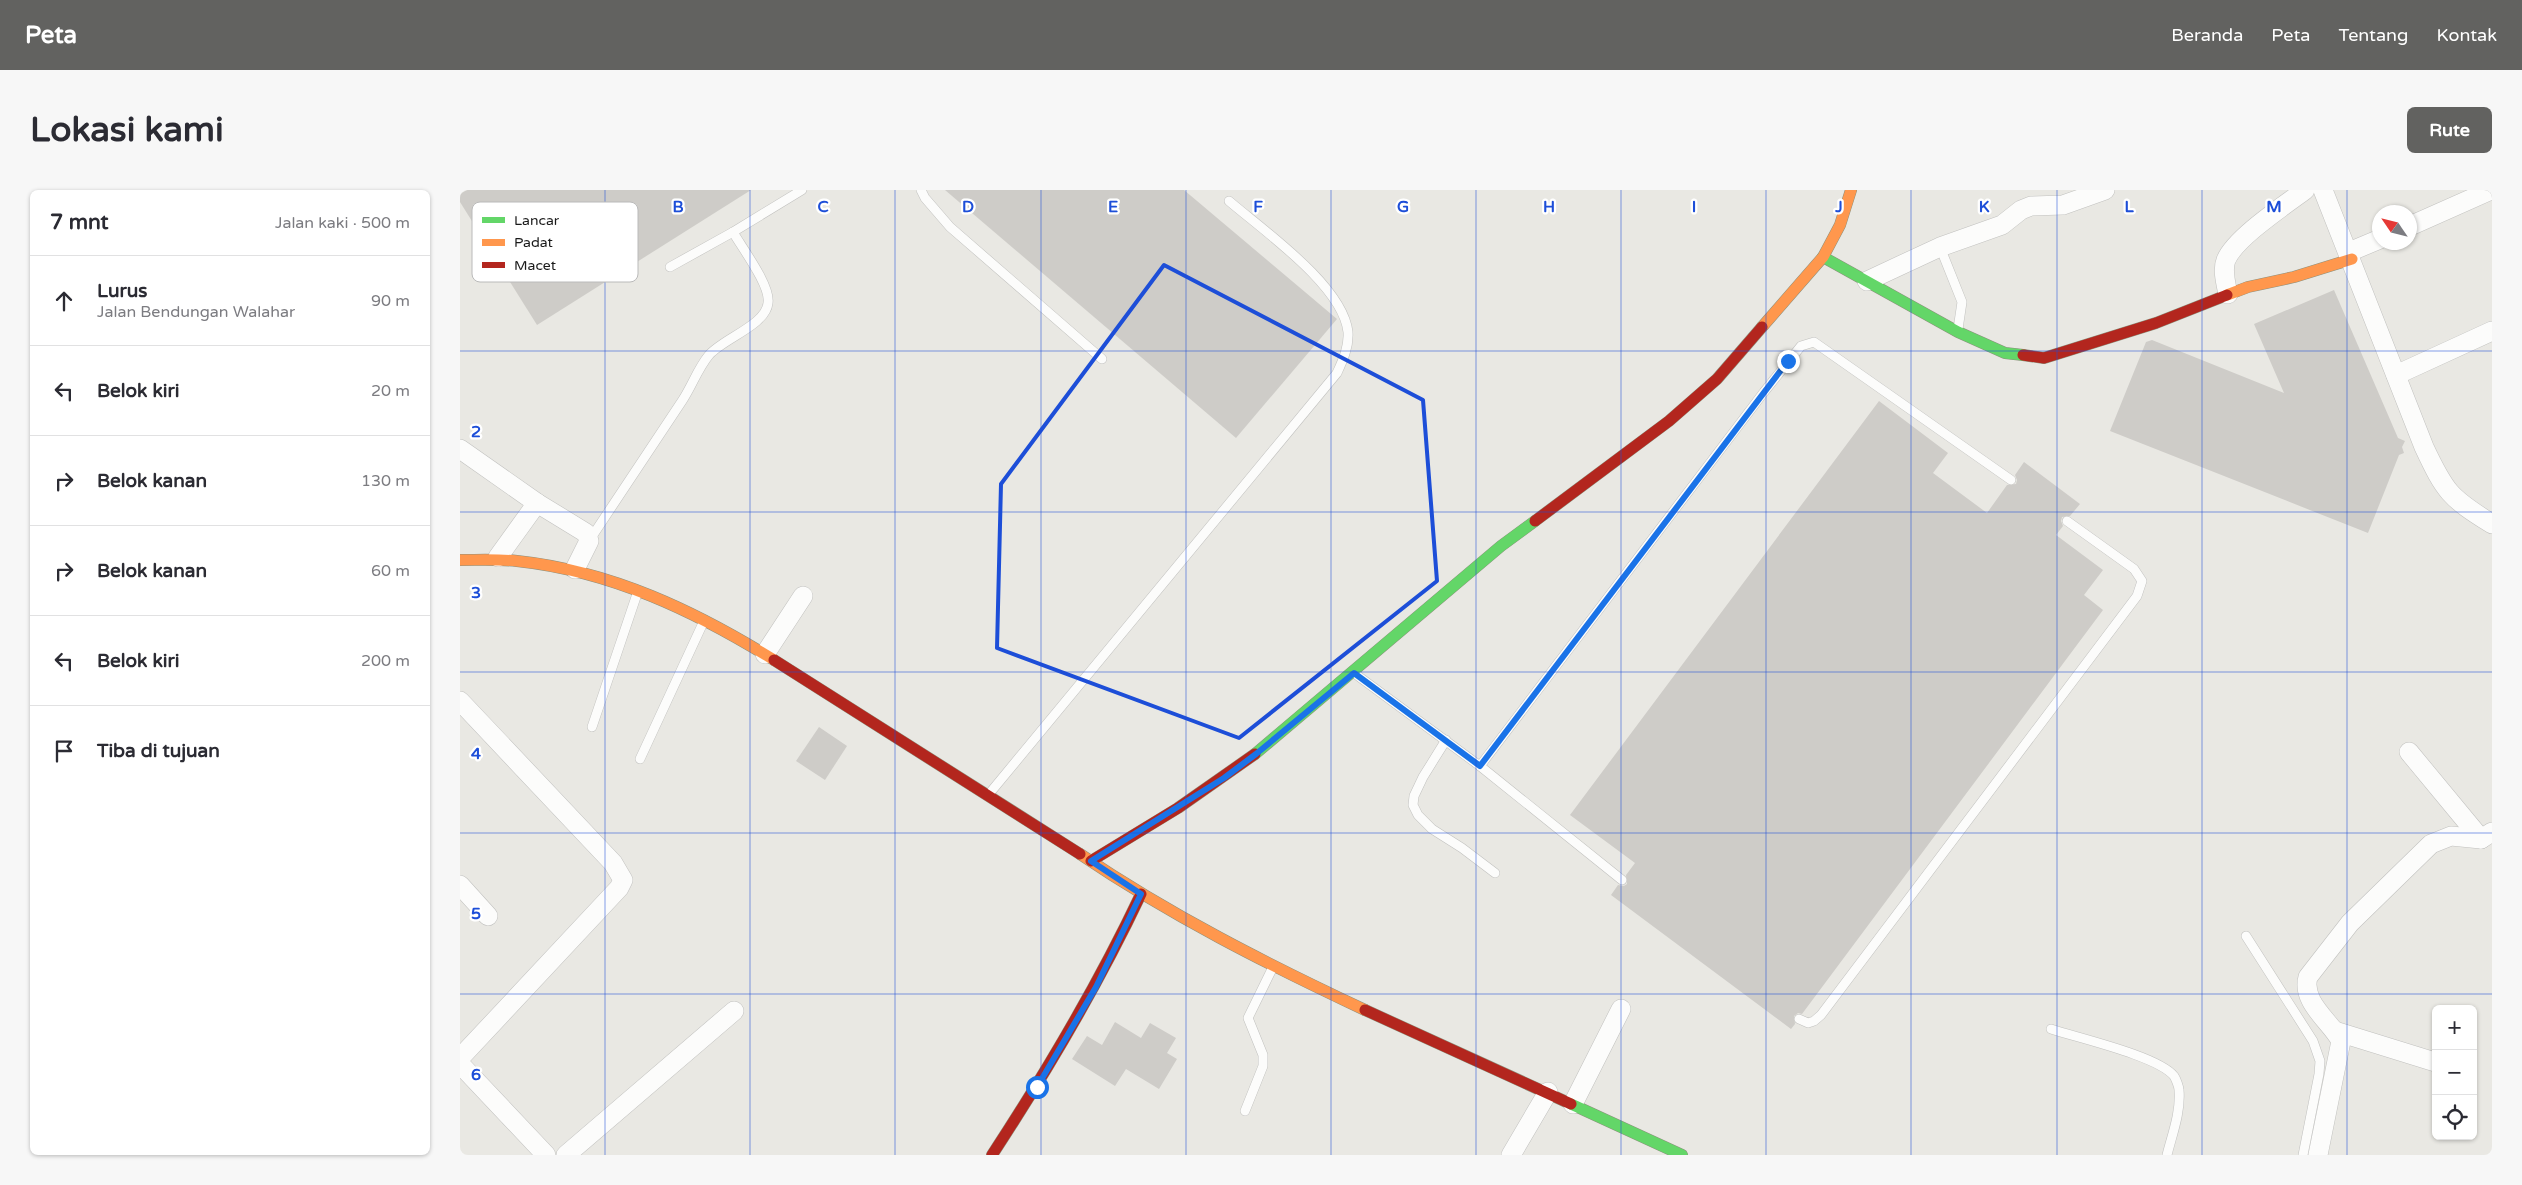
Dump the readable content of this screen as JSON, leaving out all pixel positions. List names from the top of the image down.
{
  "legend": ["Lancar", "Padat", "Macet"],
  "north": "top left",
  "page": {
    "header": "Peta",
    "nav": [
      "Beranda",
      "Peta",
      "Tentang",
      "Kontak"
    ],
    "buttons": "Rute",
    "title": "Lokasi kami",
    "heading": ["7 mnt", "Jalan kaki · 500 m"],
    "list": [
      ["Lurus", "Jalan Bendungan Walahar", "90 m"],
      ["Belok kiri", "20 m"],
      ["Belok kanan", "130 m"],
      ["Belok kanan", "60 m"],
      ["Belok kiri", "200 m"],
      "Tiba di tujuan"
    ],
    "map_buttons": ["+", "−"]
  },
  "grid": {
    "columns": [
      "B",
      "C",
      "D",
      "E",
      "F",
      "G",
      "H",
      "I",
      "J",
      "K",
      "L",
      "M"
    ],
    "rows": [
      "2",
      "3",
      "4",
      "5",
      "6"
    ]
  }
}
